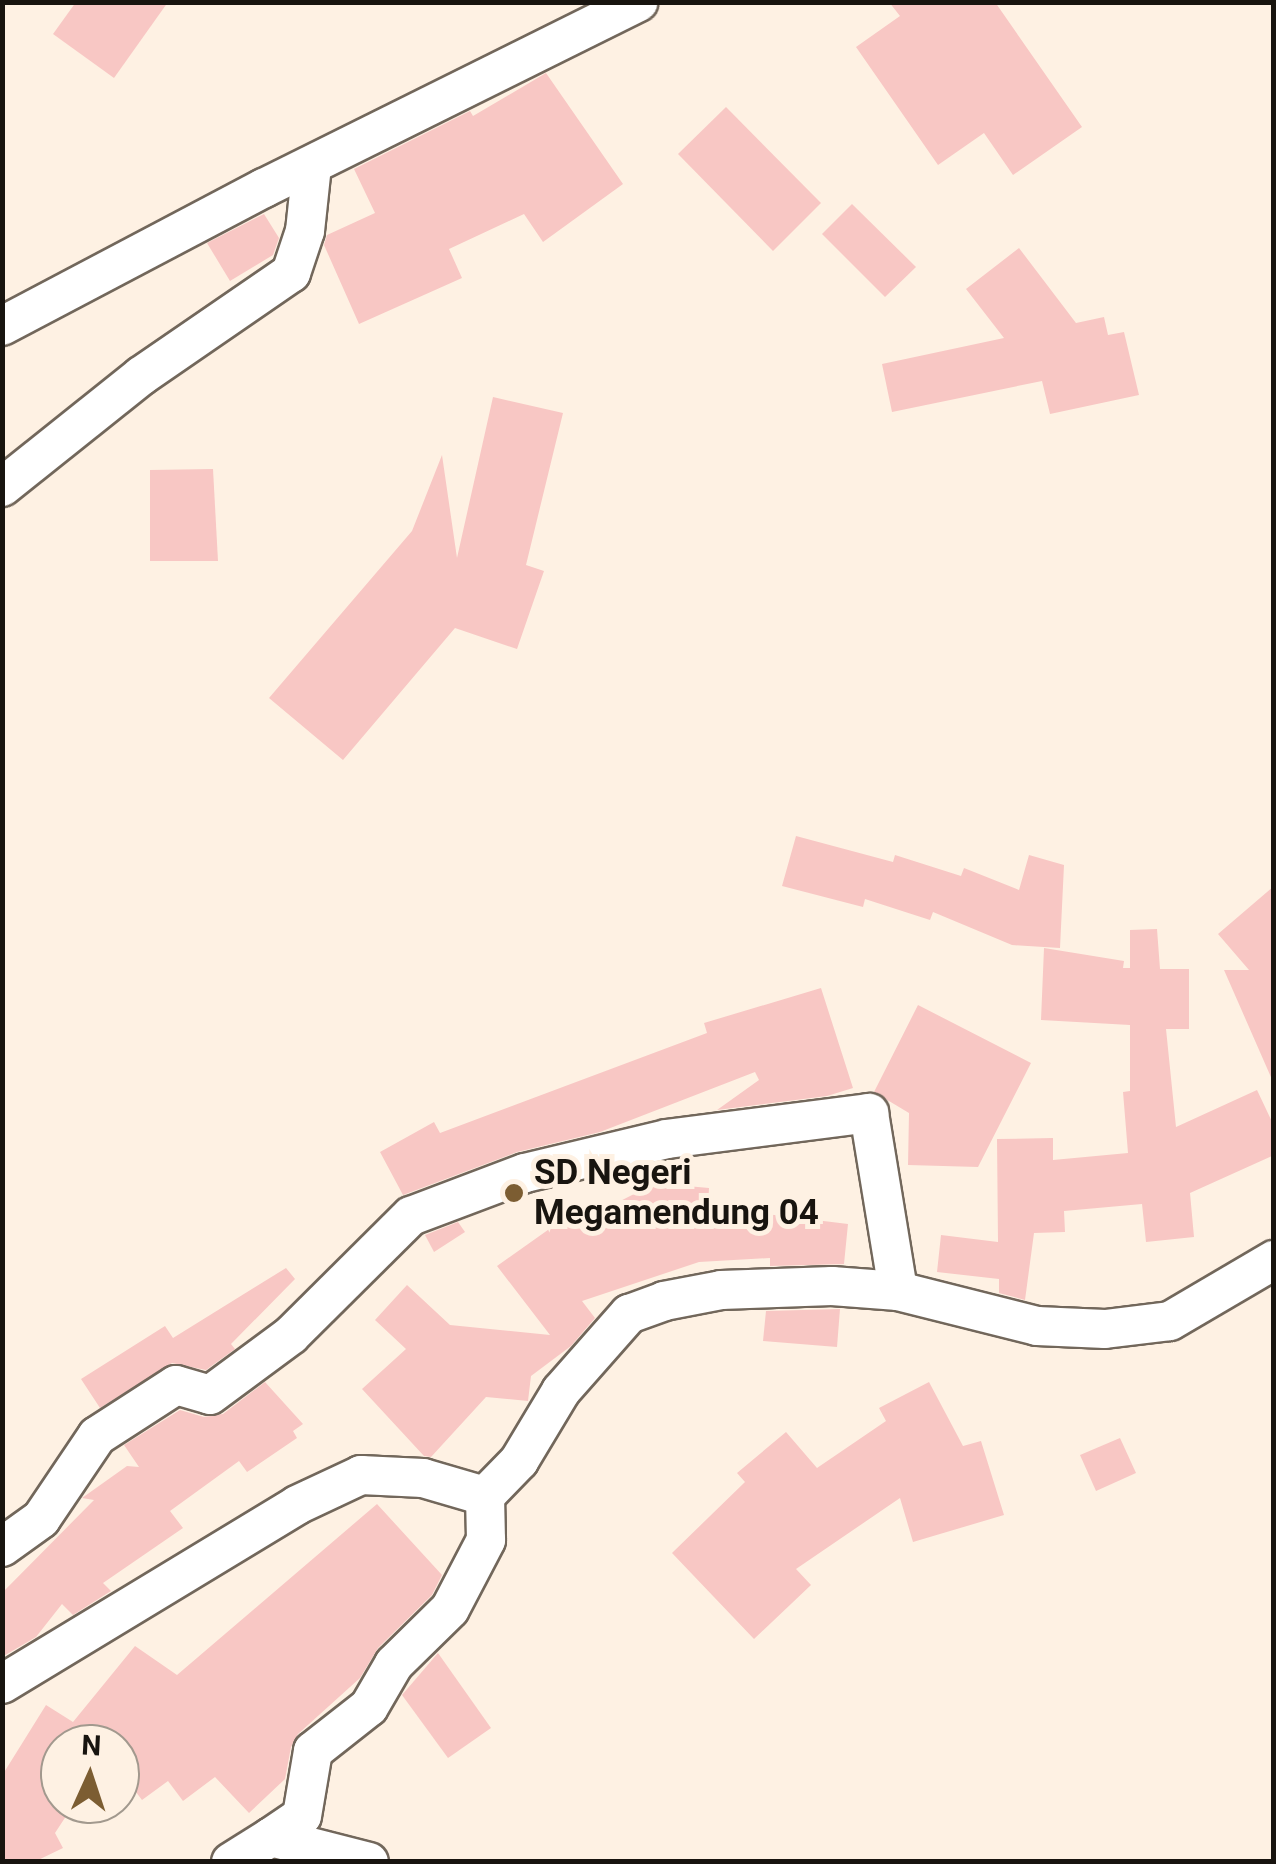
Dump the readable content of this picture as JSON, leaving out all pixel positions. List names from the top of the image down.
{
  "places": ["SD Negeri Megamendung 04"],
  "north": "top"
}
